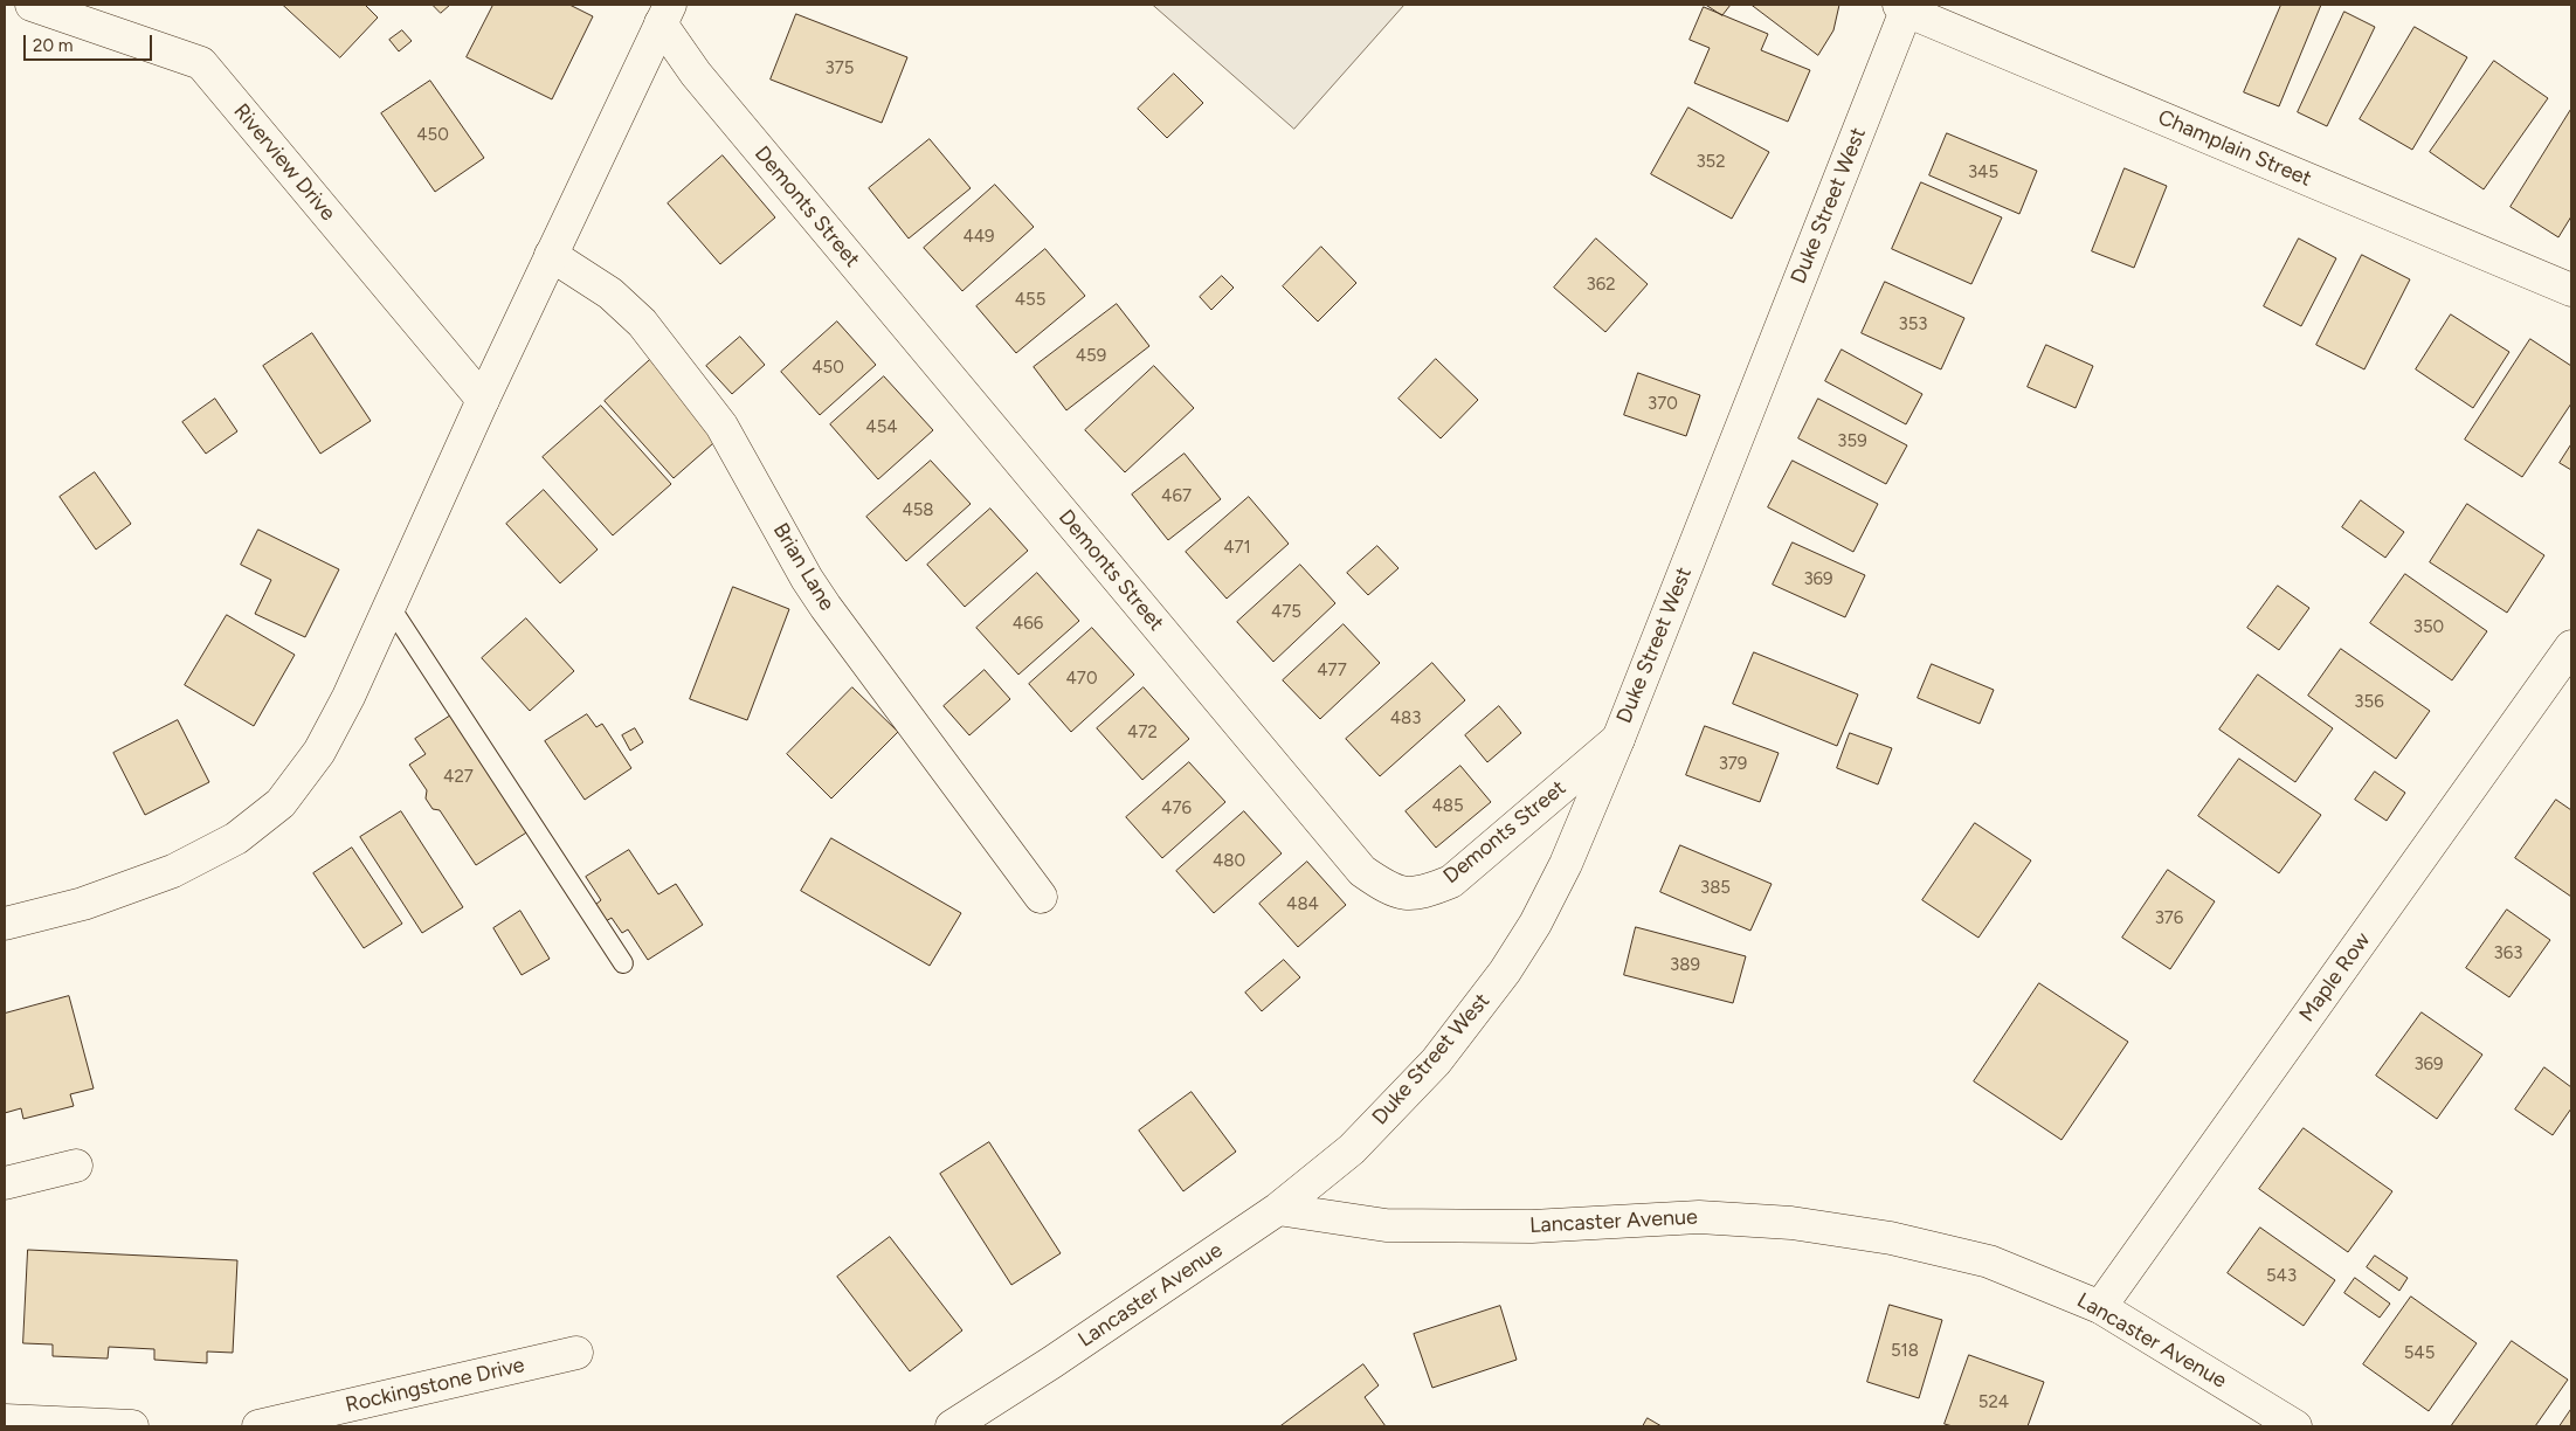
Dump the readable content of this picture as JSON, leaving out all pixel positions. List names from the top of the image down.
{
  "streets": {
    "street": [
      "Champlain Street",
      "Riverview Drive",
      "Duke Street West",
      "Demonts Street",
      "Brian Lane",
      "Maple Row",
      "Lancaster Avenue",
      "Rockingstone Drive"
    ]
  },
  "crossings": [
    ["Champlain Street", "Duke Street West"],
    ["Duke Street West", "Demonts Street"],
    ["Duke Street West", "Lancaster Avenue"],
    ["Maple Row", "Lancaster Avenue"]
  ],
  "house_numbers": [
    "375",
    "450",
    "352",
    "345",
    "449",
    "362",
    "455",
    "353",
    "459",
    "450",
    "370",
    "454",
    "359",
    "467",
    "458",
    "471",
    "369",
    "475",
    "466",
    "350",
    "477",
    "470",
    "356",
    "483",
    "472",
    "379",
    "427",
    "485",
    "476",
    "480",
    "385",
    "484",
    "376",
    "363",
    "389",
    "369",
    "543",
    "518",
    "545",
    "524"
  ],
  "scale_bar": "20 m"
}
